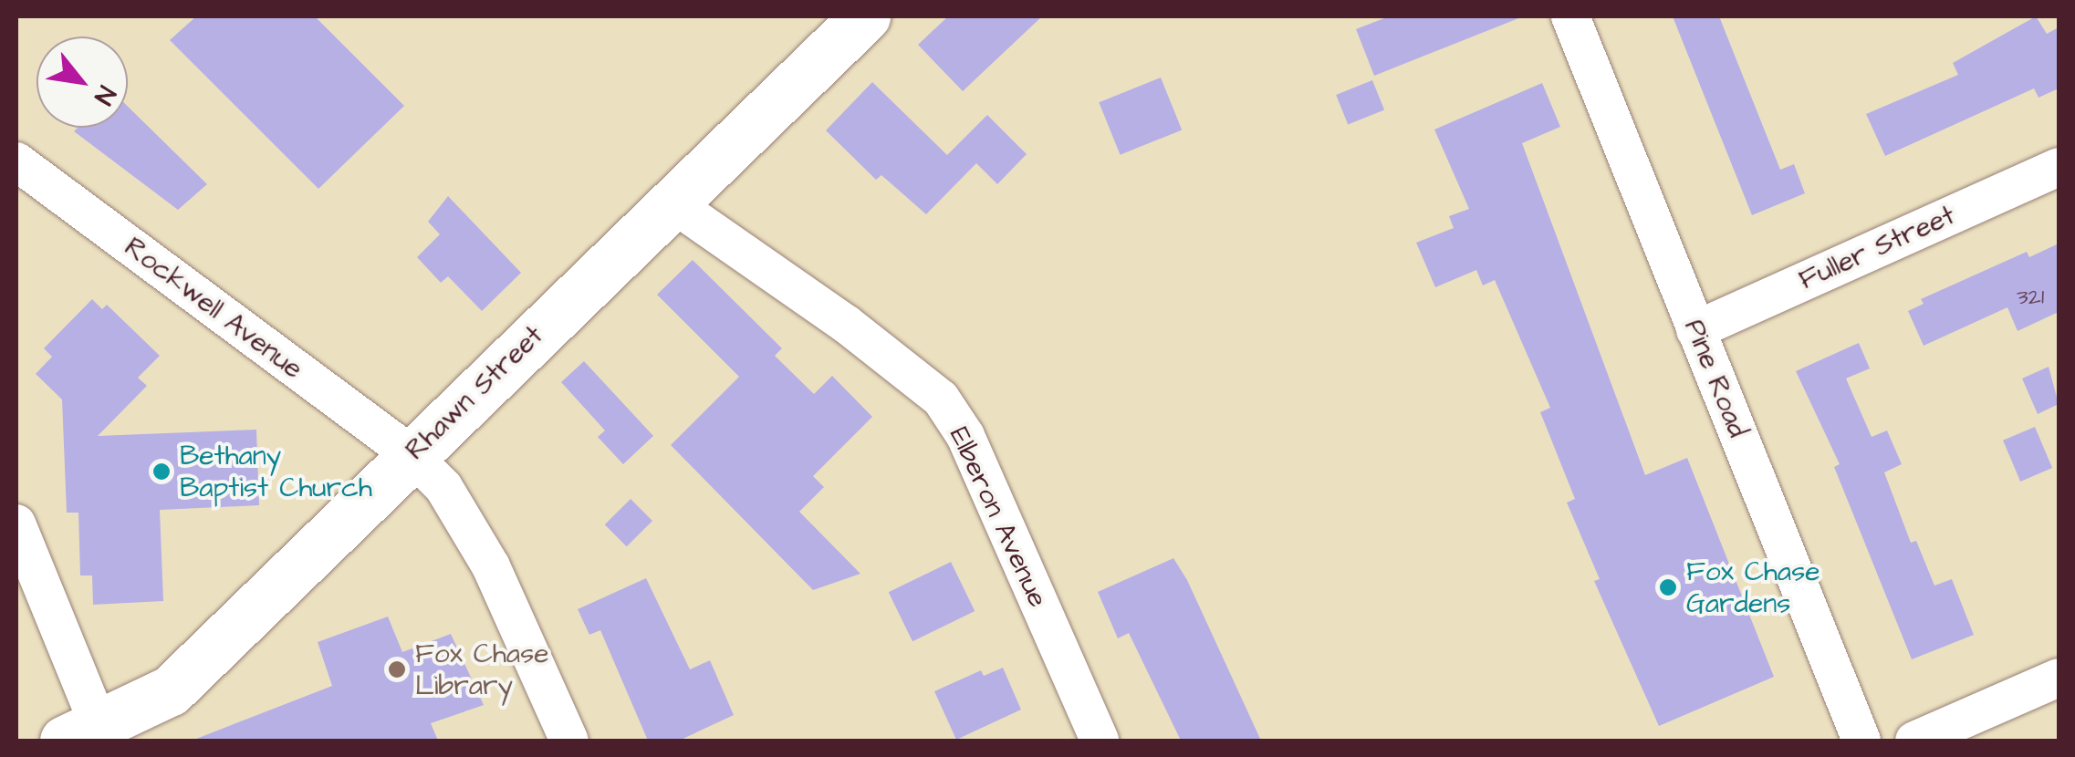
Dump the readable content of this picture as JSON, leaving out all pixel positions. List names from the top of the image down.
{
  "streets": {
    "main road": ["Rhawn Street"],
    "street": [
      "Fuller Street",
      "Rockwell Avenue",
      "Pine Road",
      "Elberon Avenue"
    ]
  },
  "crossings": [
    ["Fuller Street", "Pine Road"],
    ["Rockwell Avenue", "Rhawn Street"],
    ["Rhawn Street", "Elberon Avenue"]
  ],
  "places": ["Bethany Baptist Church", "Fox Chase Gardens", "Fox Chase Library"],
  "house_numbers": ["321"],
  "north": "bottom right"
}
